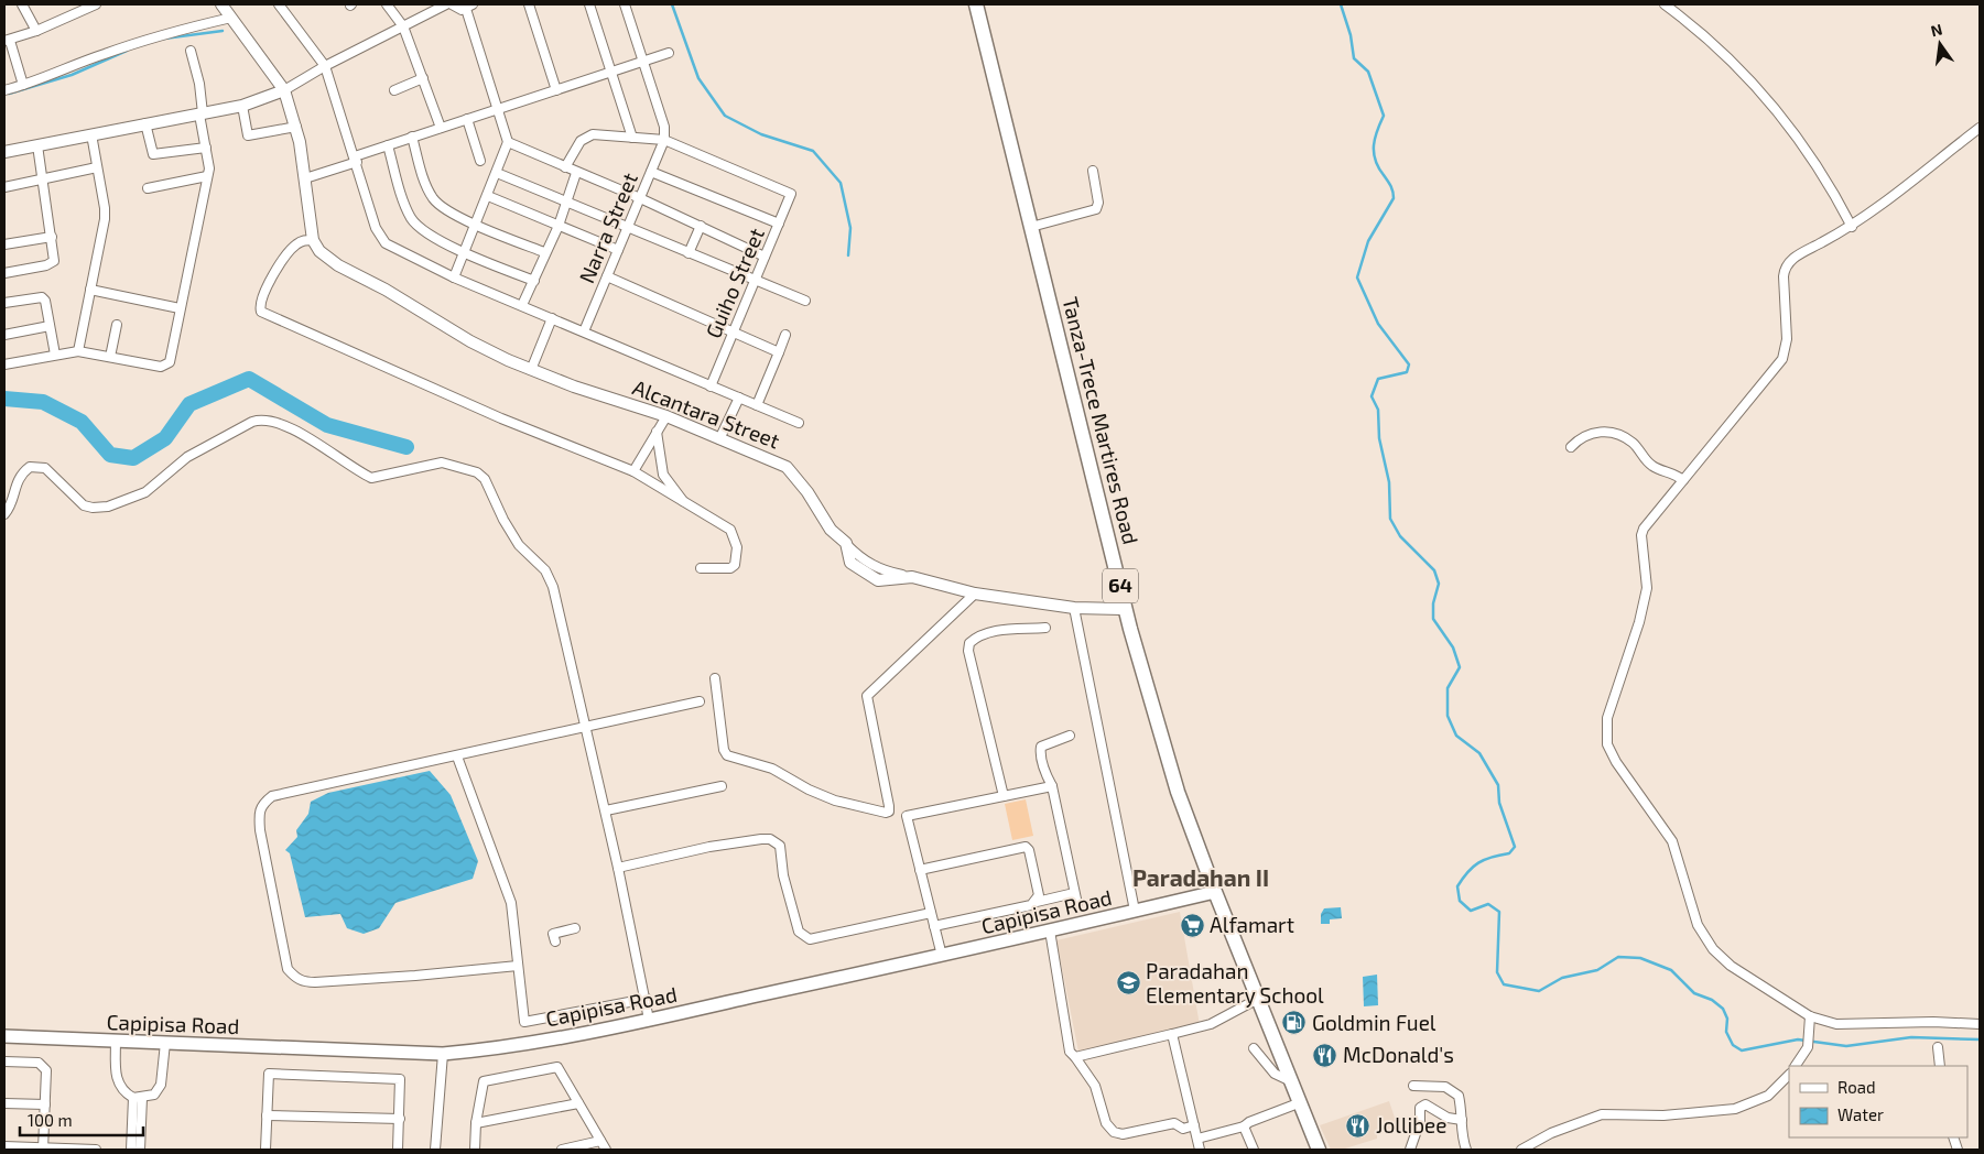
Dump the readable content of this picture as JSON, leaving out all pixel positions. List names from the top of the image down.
{
  "streets": {
    "main road": ["Tanza-Trece Martires Road", "64", "Capipisa Road"],
    "street": ["Narra Street", "Guiho Street", "Alcantara Street"]
  },
  "crossings": [
    ["Narra Street", "Guiho Street"],
    ["Alcantara Street", "Tanza-Trece Martires Road"],
    ["Tanza-Trece Martires Road", "Capipisa Road"]
  ],
  "districts": ["Paradahan II"],
  "places": {
    "supermarket": ["Alfamart"],
    "school or university": ["Paradahan Elementary School"],
    "fuel station": ["Goldmin Fuel"],
    "restaurant": ["McDonald's", "Jollibee"]
  },
  "legend": ["Road", "Water"],
  "scale_bar": "100 m",
  "north": "top"
}
